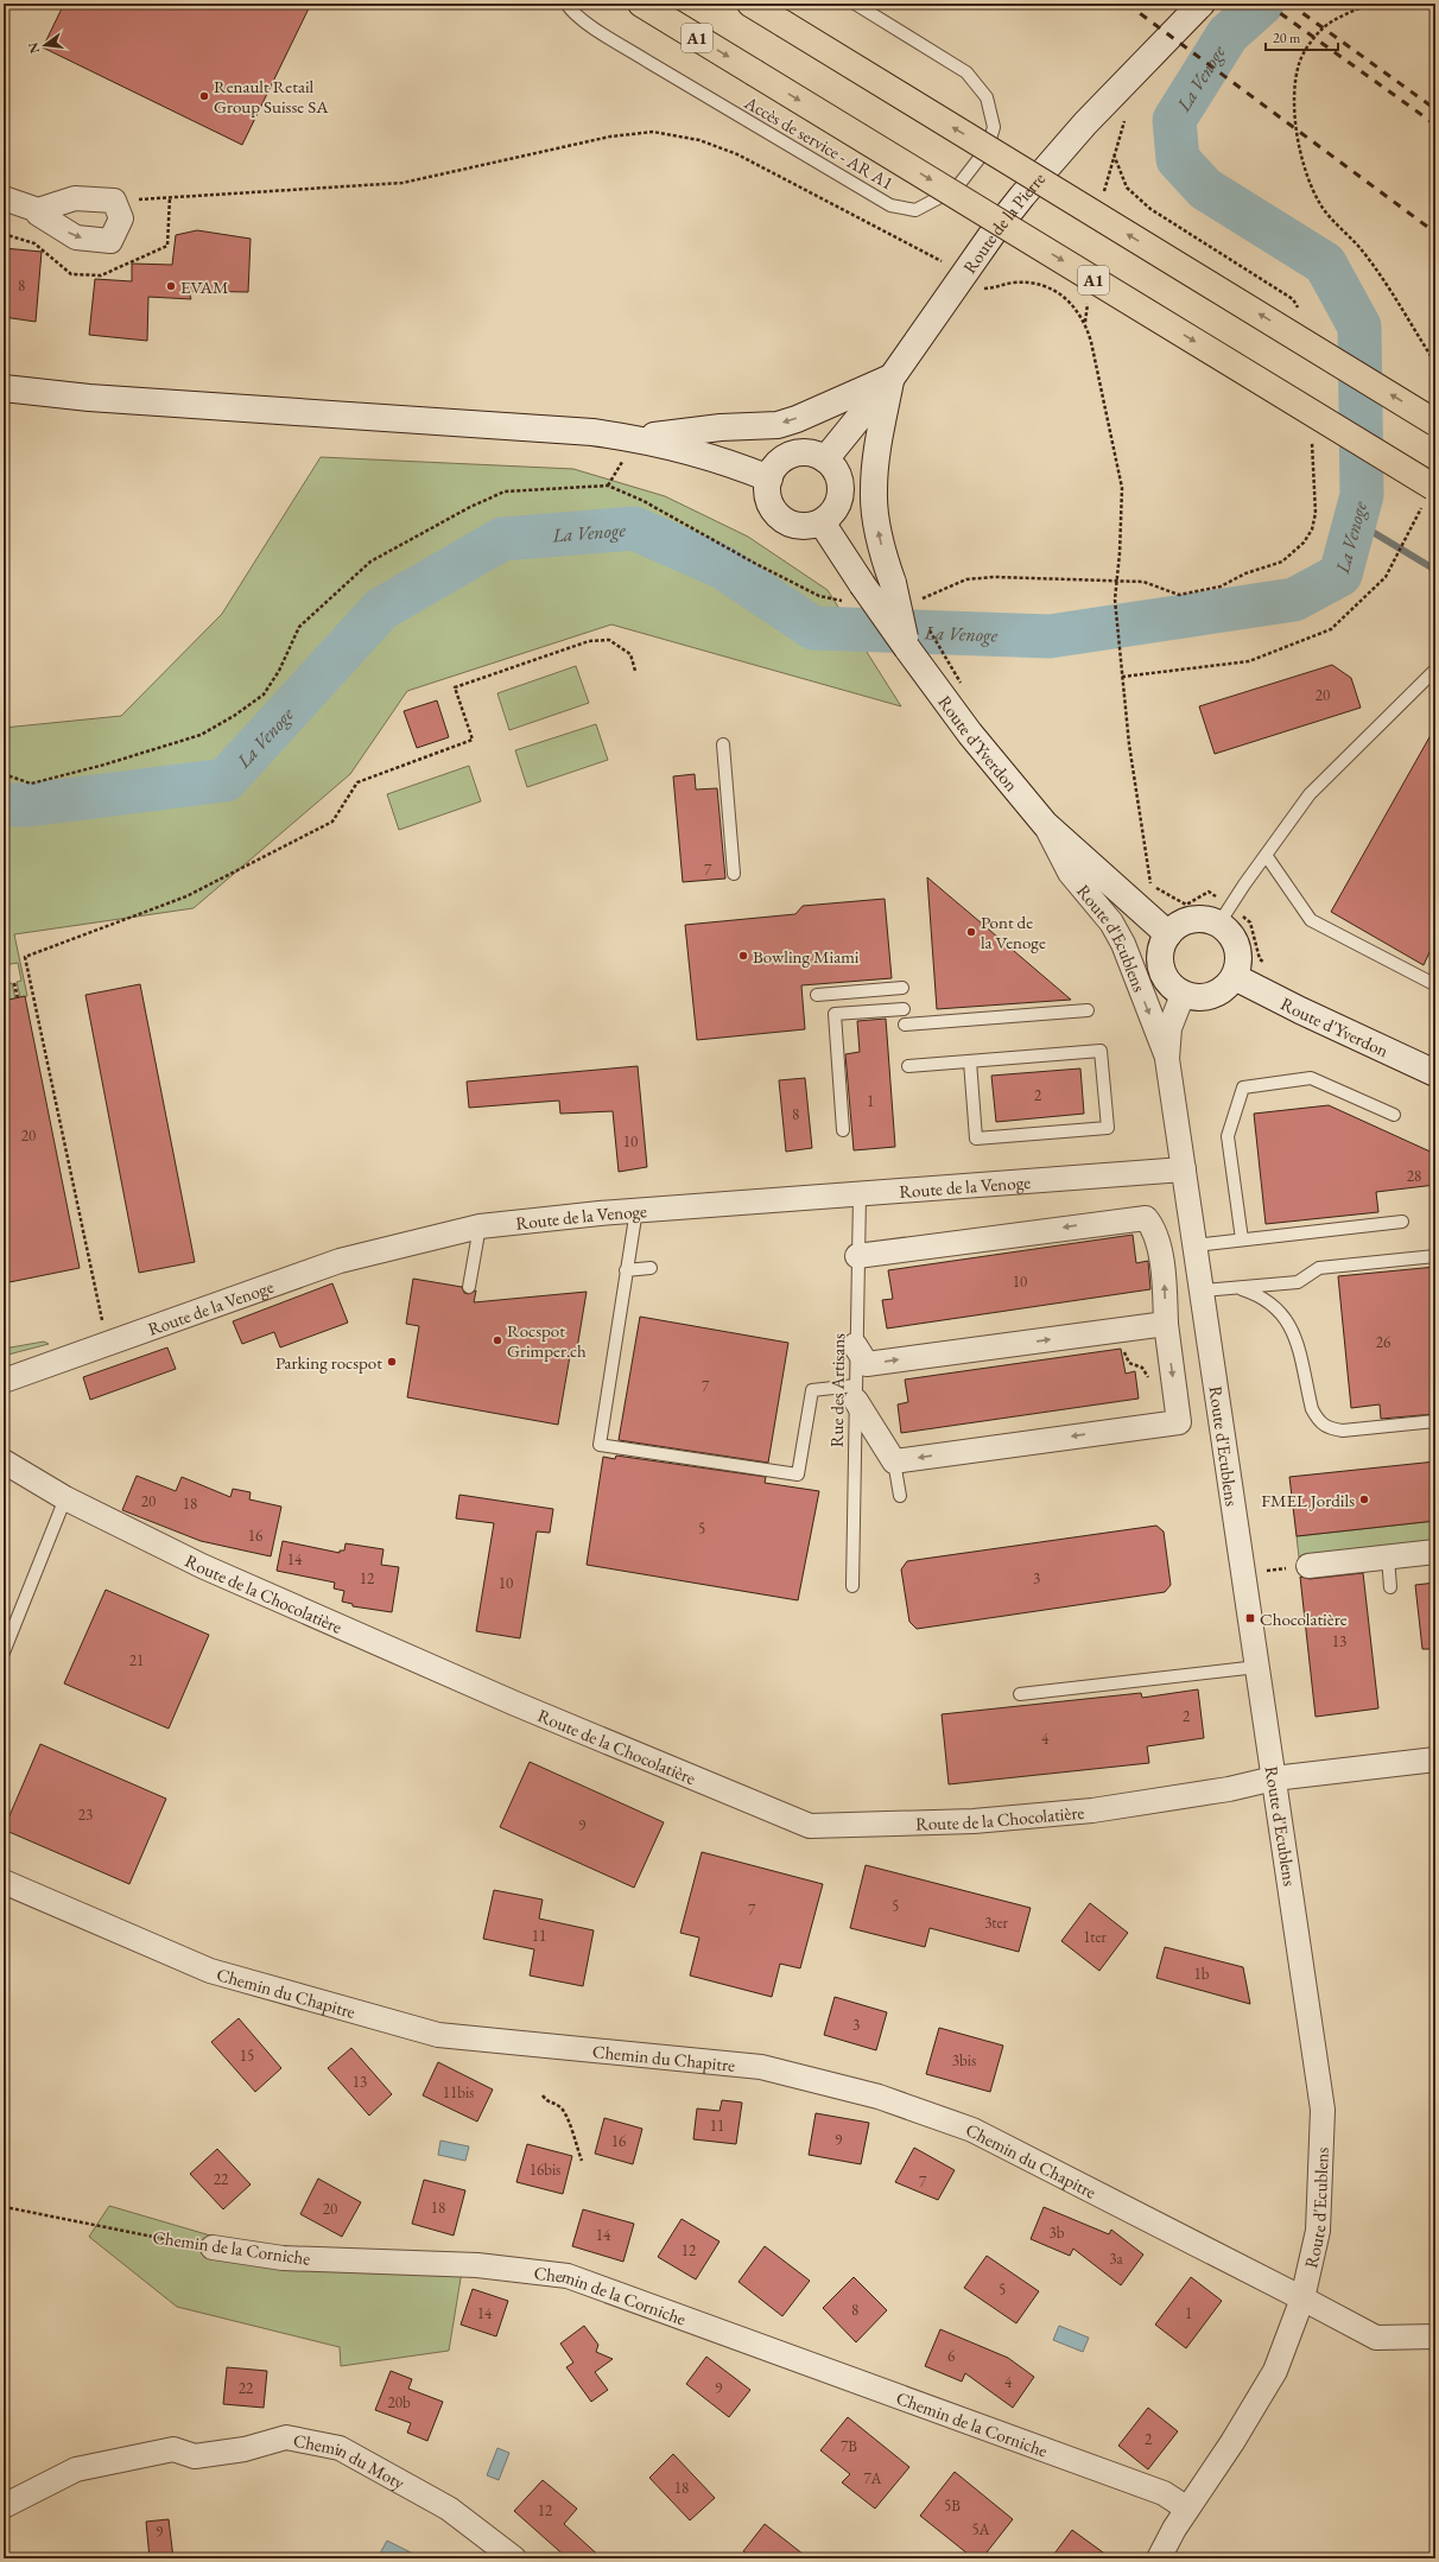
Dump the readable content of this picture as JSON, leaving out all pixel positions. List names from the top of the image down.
{
  "streets": {
    "highway": ["A1"],
    "main road": ["Route de la Pierre", "Route d'Yverdon"],
    "street": [
      "Route d'Ecublens",
      "Route de la Venoge",
      "Route de la Chocolatière",
      "Chemin du Chapitre",
      "Chemin de la Corniche",
      "Chemin du Moty"
    ],
    "lane": ["Accès de service - AR A1", "Rue des Artisans"]
  },
  "crossings": [
    ["Route de la Pierre", "Route d'Yverdon"],
    ["Route d'Yverdon", "Route d'Ecublens"],
    ["Route d'Ecublens", "Route de la Venoge"],
    ["Route d'Ecublens", "Route de la Chocolatière"],
    ["Route d'Ecublens", "Chemin du Chapitre"],
    ["Route d'Ecublens", "Chemin de la Corniche"],
    ["Route de la Venoge", "Rue des Artisans"]
  ],
  "water": ["La Venoge"],
  "places": {
    "other": [
      "Renault Retail Group Suisse SA",
      "EVAM",
      "Pont de la Venoge",
      "Bowling Miami",
      "Rocspot Grimper.ch",
      "Parking rocspot",
      "FMEL Jordils"
    ],
    "transit": ["Chocolatière"]
  },
  "house_numbers": [
    "8",
    "20",
    "7",
    "2",
    "1",
    "8",
    "20",
    "10",
    "28",
    "10",
    "26",
    "7",
    "20",
    "18",
    "5",
    "16",
    "14",
    "12",
    "3",
    "10",
    "13",
    "21",
    "2",
    "4",
    "23",
    "9",
    "5",
    "7",
    "3ter",
    "11",
    "1ter",
    "1b",
    "3",
    "15",
    "3bis",
    "13",
    "11bis",
    "11",
    "9",
    "16",
    "16bis",
    "22",
    "7",
    "18",
    "20",
    "3b",
    "14",
    "12",
    "3a",
    "5",
    "8",
    "14",
    "1",
    "6",
    "4",
    "22",
    "9",
    "20b",
    "2",
    "7B",
    "7A",
    "18",
    "5B",
    "12",
    "5A",
    "9"
  ],
  "scale_bar": "20 m",
  "north": "left"
}
